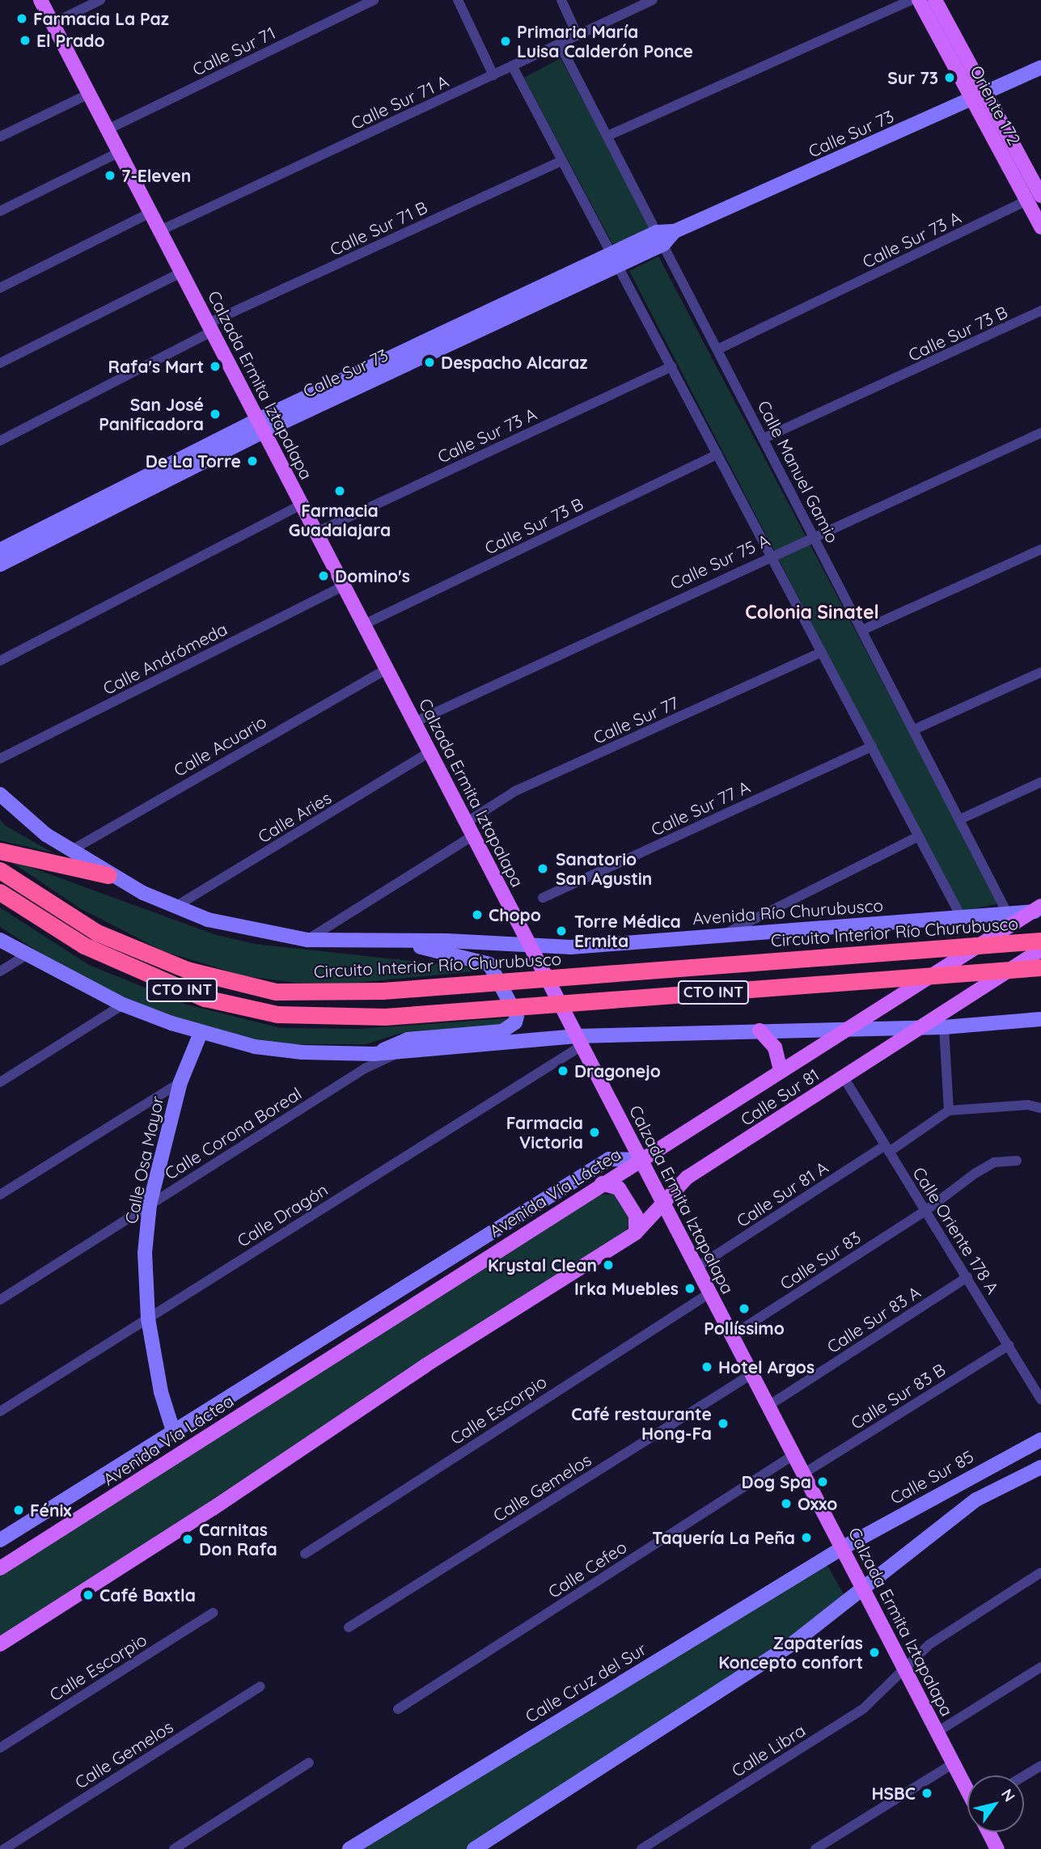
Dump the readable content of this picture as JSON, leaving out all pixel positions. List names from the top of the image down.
{
  "streets": {
    "highway": ["Circuito Interior Río Churubusco", "CTO INT"],
    "main road": [
      "Oriente 172",
      "Calzada Ermita Iztapalapa",
      "Calle Sur 81",
      "Avenida Vía Láctea"
    ],
    "street": [
      "Calle Sur 71",
      "Calle Sur 71 A",
      "Calle Sur 73",
      "Calle Sur 71 B",
      "Calle Sur 73 A",
      "Calle Sur 73 B",
      "Calle Manuel Gamio",
      "Calle Sur 75 A",
      "Calle Andrómeda",
      "Calle Sur 77",
      "Calle Acuario",
      "Calle Sur 77 A",
      "Calle Aries",
      "Avenida Río Churubusco",
      "Calle Corona Boreal",
      "Calle Osa Mayor",
      "Calle Sur 81 A",
      "Calle Dragón",
      "Calle Oriente 178 A",
      "Calle Sur 83",
      "Calle Sur 83 A",
      "Calle Sur 83 B",
      "Calle Escorpio",
      "Calle Sur 85",
      "Calle Gemelos",
      "Calle Cefeo",
      "Calle Cruz del Sur",
      "Calle Libra"
    ]
  },
  "crossings": [
    ["Calle Sur 71", "Calzada Ermita Iztapalapa"],
    ["Calle Sur 71 A", "Calzada Ermita Iztapalapa"],
    ["Calle Sur 71 A", "Calle Manuel Gamio"],
    ["Oriente 172", "Calle Sur 73"],
    ["Oriente 172", "Calle Sur 73 A"],
    ["Calle Sur 73", "Calzada Ermita Iztapalapa"],
    ["Calle Sur 73", "Calle Manuel Gamio"],
    ["Calle Sur 71 B", "Calzada Ermita Iztapalapa"],
    ["Calle Sur 73 A", "Calzada Ermita Iztapalapa"],
    ["Calle Sur 73 A", "Calle Manuel Gamio"],
    ["Calle Sur 73 B", "Calzada Ermita Iztapalapa"],
    ["Calle Sur 73 B", "Calle Manuel Gamio"],
    ["Calzada Ermita Iztapalapa", "Calle Sur 75 A"],
    ["Calzada Ermita Iztapalapa", "Calle Andrómeda"],
    ["Calzada Ermita Iztapalapa", "Calle Sur 77"],
    ["Calzada Ermita Iztapalapa", "Calle Acuario"],
    ["Calzada Ermita Iztapalapa", "Calle Aries"],
    ["Calzada Ermita Iztapalapa", "Avenida Río Churubusco"],
    ["Calzada Ermita Iztapalapa", "CTO INT"],
    ["Calzada Ermita Iztapalapa", "Calle Sur 81"],
    ["Calzada Ermita Iztapalapa", "Avenida Vía Láctea"],
    ["Calzada Ermita Iztapalapa", "Calle Sur 81 A"],
    ["Calzada Ermita Iztapalapa", "Calle Dragón"],
    ["Calzada Ermita Iztapalapa", "Calle Sur 83"],
    ["Calzada Ermita Iztapalapa", "Calle Sur 83 A"],
    ["Calzada Ermita Iztapalapa", "Calle Sur 83 B"],
    ["Calzada Ermita Iztapalapa", "Calle Escorpio"],
    ["Calzada Ermita Iztapalapa", "Calle Sur 85"],
    ["Calzada Ermita Iztapalapa", "Calle Gemelos"],
    ["Calzada Ermita Iztapalapa", "Calle Cefeo"],
    ["Calzada Ermita Iztapalapa", "Calle Cruz del Sur"],
    ["Calzada Ermita Iztapalapa", "Calle Libra"],
    ["Calle Manuel Gamio", "Calle Sur 75 A"],
    ["Calle Manuel Gamio", "Avenida Río Churubusco"],
    ["Calle Acuario", "Avenida Río Churubusco"],
    ["Calle Aries", "Avenida Río Churubusco"],
    ["Avenida Río Churubusco", "Calle Sur 81"],
    ["CTO INT", "Calle Sur 81"],
    ["CTO INT", "Calle Corona Boreal"],
    ["CTO INT", "Calle Osa Mayor"],
    ["CTO INT", "Calle Dragón"],
    ["Calle Sur 81", "Avenida Vía Láctea"],
    ["Calle Sur 81", "Calle Oriente 178 A"],
    ["Calle Corona Boreal", "Calle Osa Mayor"],
    ["Calle Osa Mayor", "Avenida Vía Láctea"],
    ["Calle Osa Mayor", "Calle Dragón"],
    ["Calle Sur 81 A", "Calle Oriente 178 A"],
    ["Calle Oriente 178 A", "Calle Sur 83"],
    ["Calle Oriente 178 A", "Calle Sur 83 A"],
    ["Calle Oriente 178 A", "Calle Sur 83 B"],
    ["Calle Sur 85", "Calle Cruz del Sur"]
  ],
  "districts": ["Colonia Sinatel"],
  "places": [
    "Farmacia La Paz",
    "El Prado",
    "Primaria María Luisa Calderón Ponce",
    "Sur 73",
    "7-Eleven",
    "Despacho Alcaraz",
    "Rafa's Mart",
    "San José Panificadora",
    "De La Torre",
    "Farmacia Guadalajara",
    "Domino's",
    "Sanatorio San Agustin",
    "Chopo",
    "Torre Médica Ermita",
    "Dragonejo",
    "Farmacia Victoria",
    "Krystal Clean",
    "Irka Muebles",
    "Pollíssimo",
    "Hotel Argos",
    "Café restaurante Hong-Fa",
    "Dog Spa",
    "Oxxo",
    "Fénix",
    "Taquería La Peña",
    "Carnitas Don Rafa",
    "Café Baxtla",
    "Zapaterías Koncepto confort",
    "HSBC"
  ],
  "north": "top right"
}
